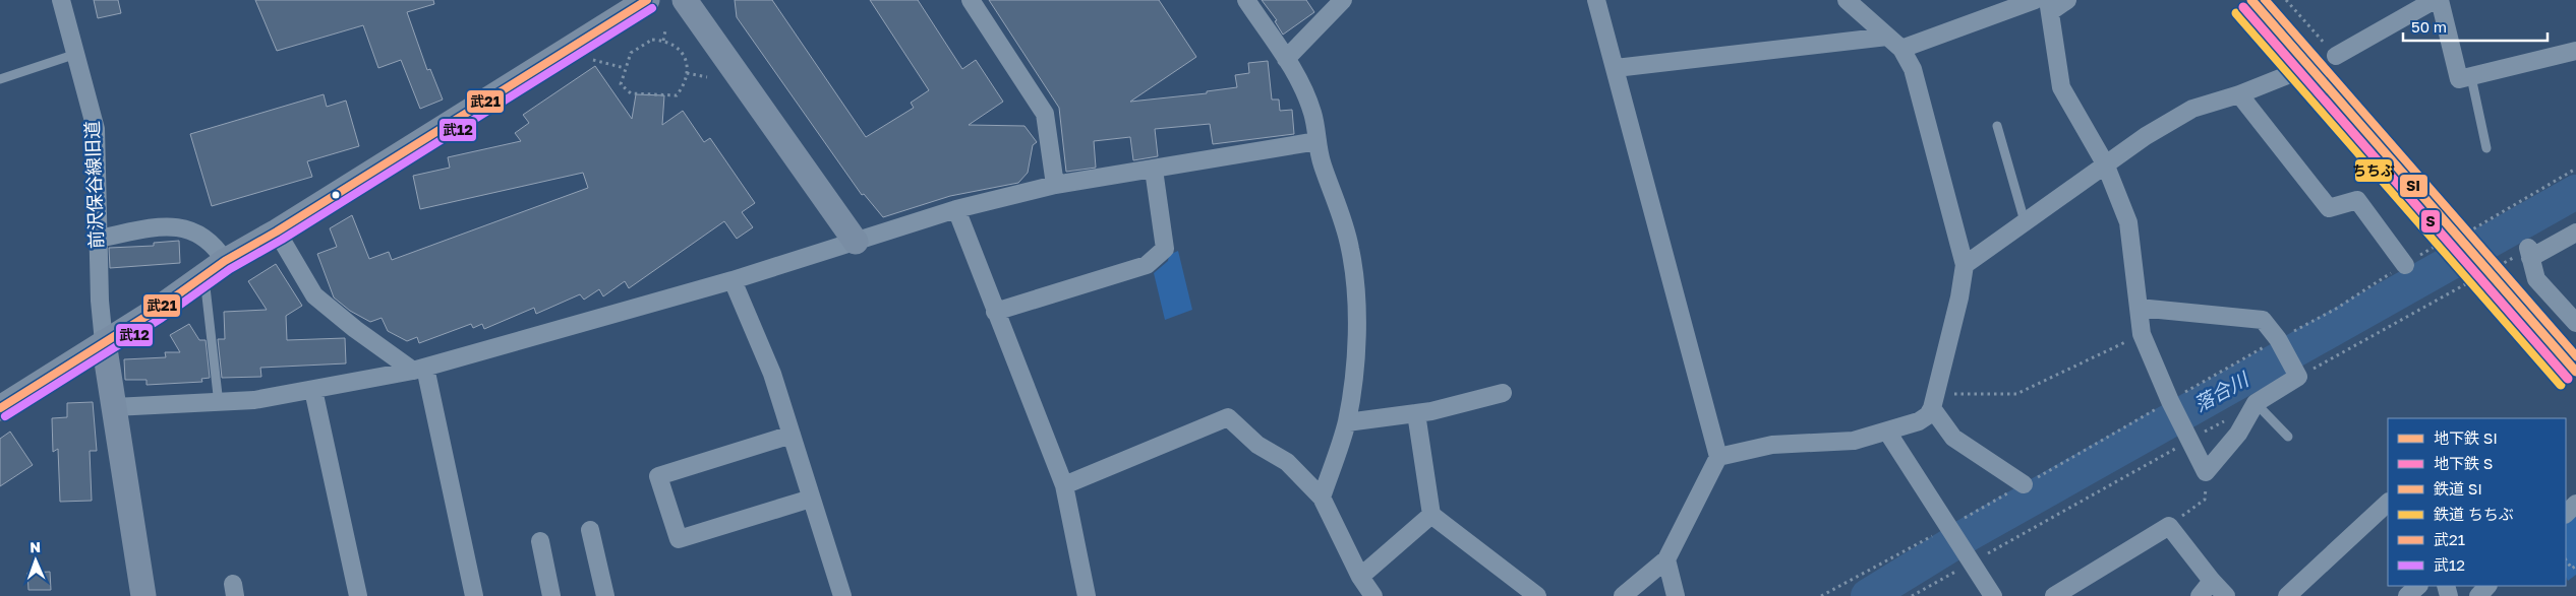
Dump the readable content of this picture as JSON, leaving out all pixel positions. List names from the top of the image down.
{
  "streets": {
    "street": ["前沢保谷線旧道"]
  },
  "water": ["落合川"],
  "lines": [
    "metro line SI",
    "rail line SI",
    "transit line 武21",
    "metro line S",
    "transit line 武12",
    "rail line ちちぶ"
  ],
  "legend": [
    "地下鉄 SI",
    "地下鉄 S",
    "鉄道 SI",
    "鉄道 ちちぶ",
    "武21",
    "武12"
  ],
  "scale_bar": "50 m",
  "north": "top"
}
